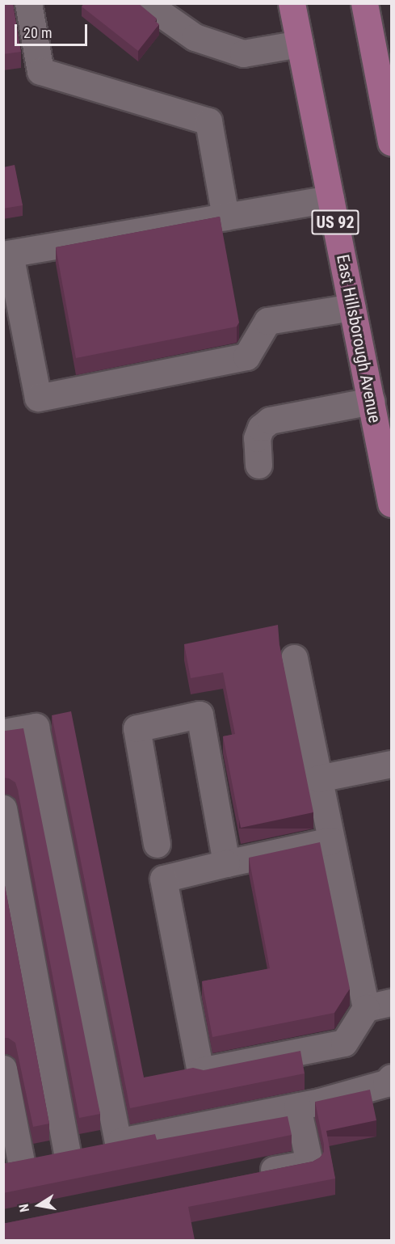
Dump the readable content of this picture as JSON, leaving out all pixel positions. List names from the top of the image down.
{
  "streets": {
    "main road": ["US 92", "East Hillsborough Avenue"]
  },
  "scale_bar": "20 m",
  "north": "left"
}
